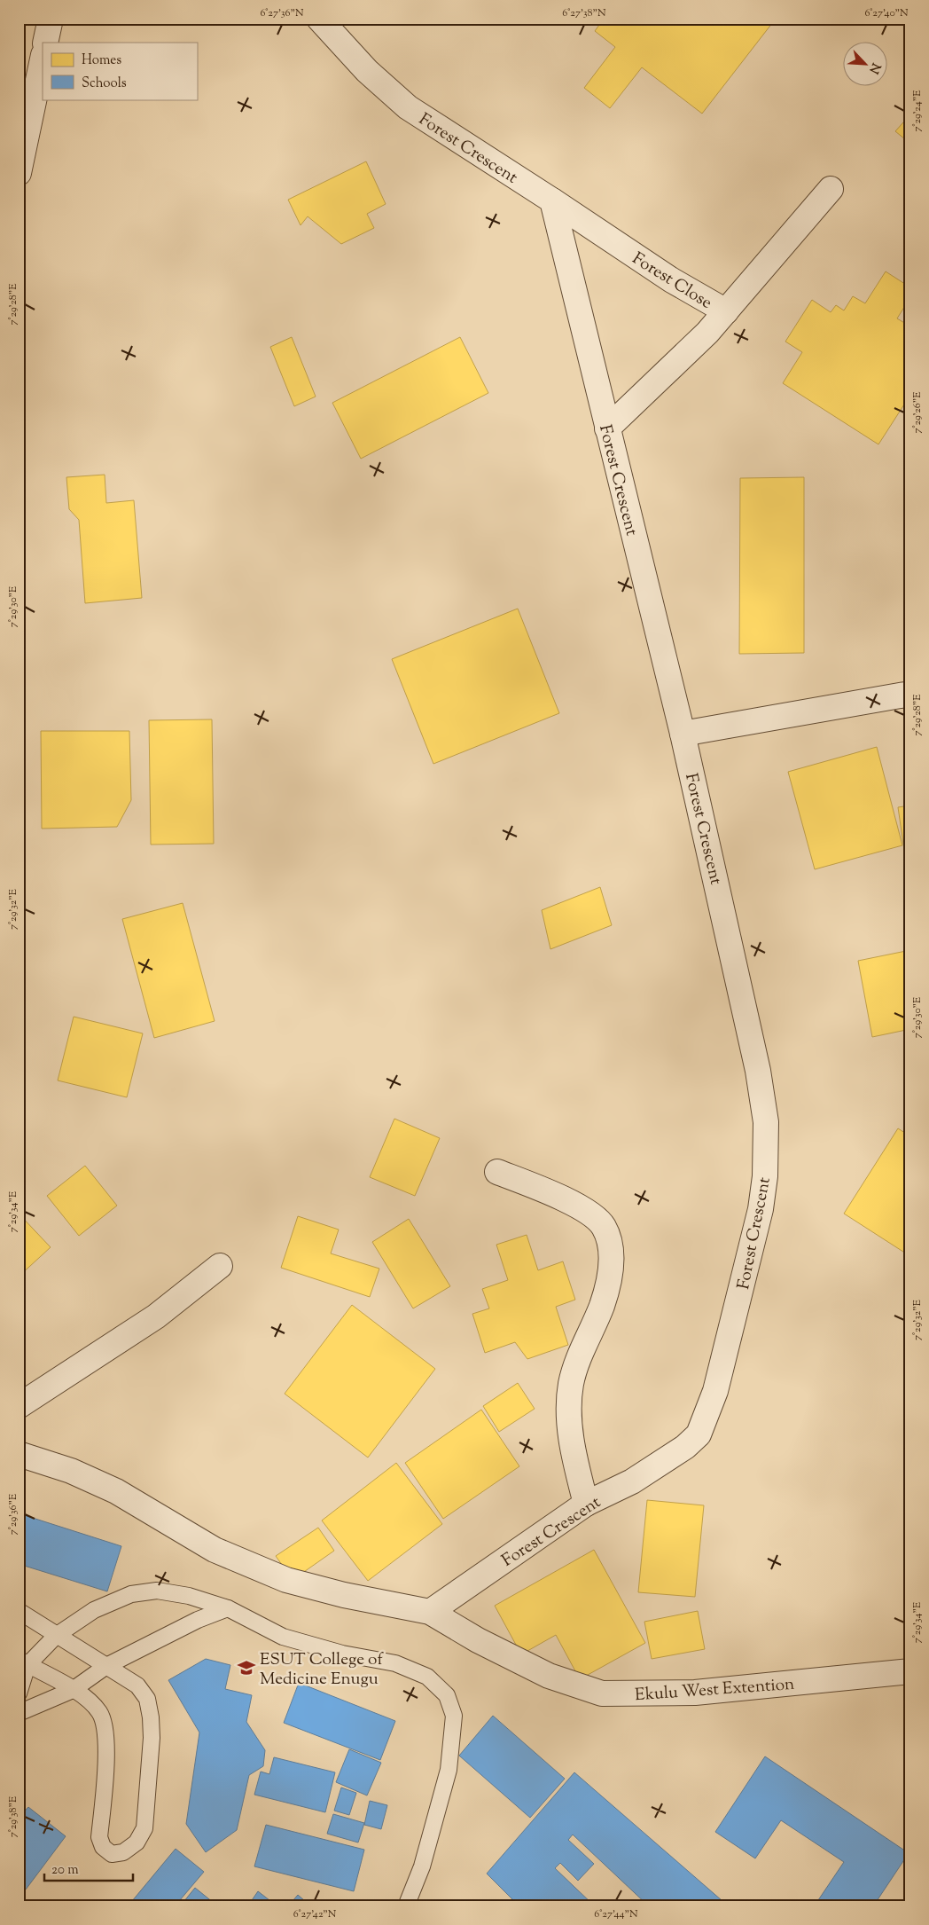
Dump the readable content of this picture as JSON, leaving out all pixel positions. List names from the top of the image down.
{
  "streets": {
    "street": ["Forest Crescent", "Forest Close", "Ekulu West Extention"]
  },
  "crossings": [
    ["Forest Crescent", "Forest Close"],
    ["Forest Crescent", "Ekulu West Extention"]
  ],
  "places": {
    "school or university": ["ESUT College of Medicine Enugu"]
  },
  "legend": ["Homes", "Schools"],
  "scale_bar": "20 m",
  "north": "bottom right",
  "coordinates": [
    "6°27'36\"N",
    "6°27'38\"N",
    "6°27'40\"N",
    "7°29'24\"E",
    "7°29'28\"E",
    "7°29'26\"E",
    "7°29'30\"E",
    "7°29'32\"E",
    "7°29'34\"E",
    "7°29'36\"E",
    "7°29'38\"E",
    "6°27'42\"N",
    "6°27'44\"N"
  ]
}
